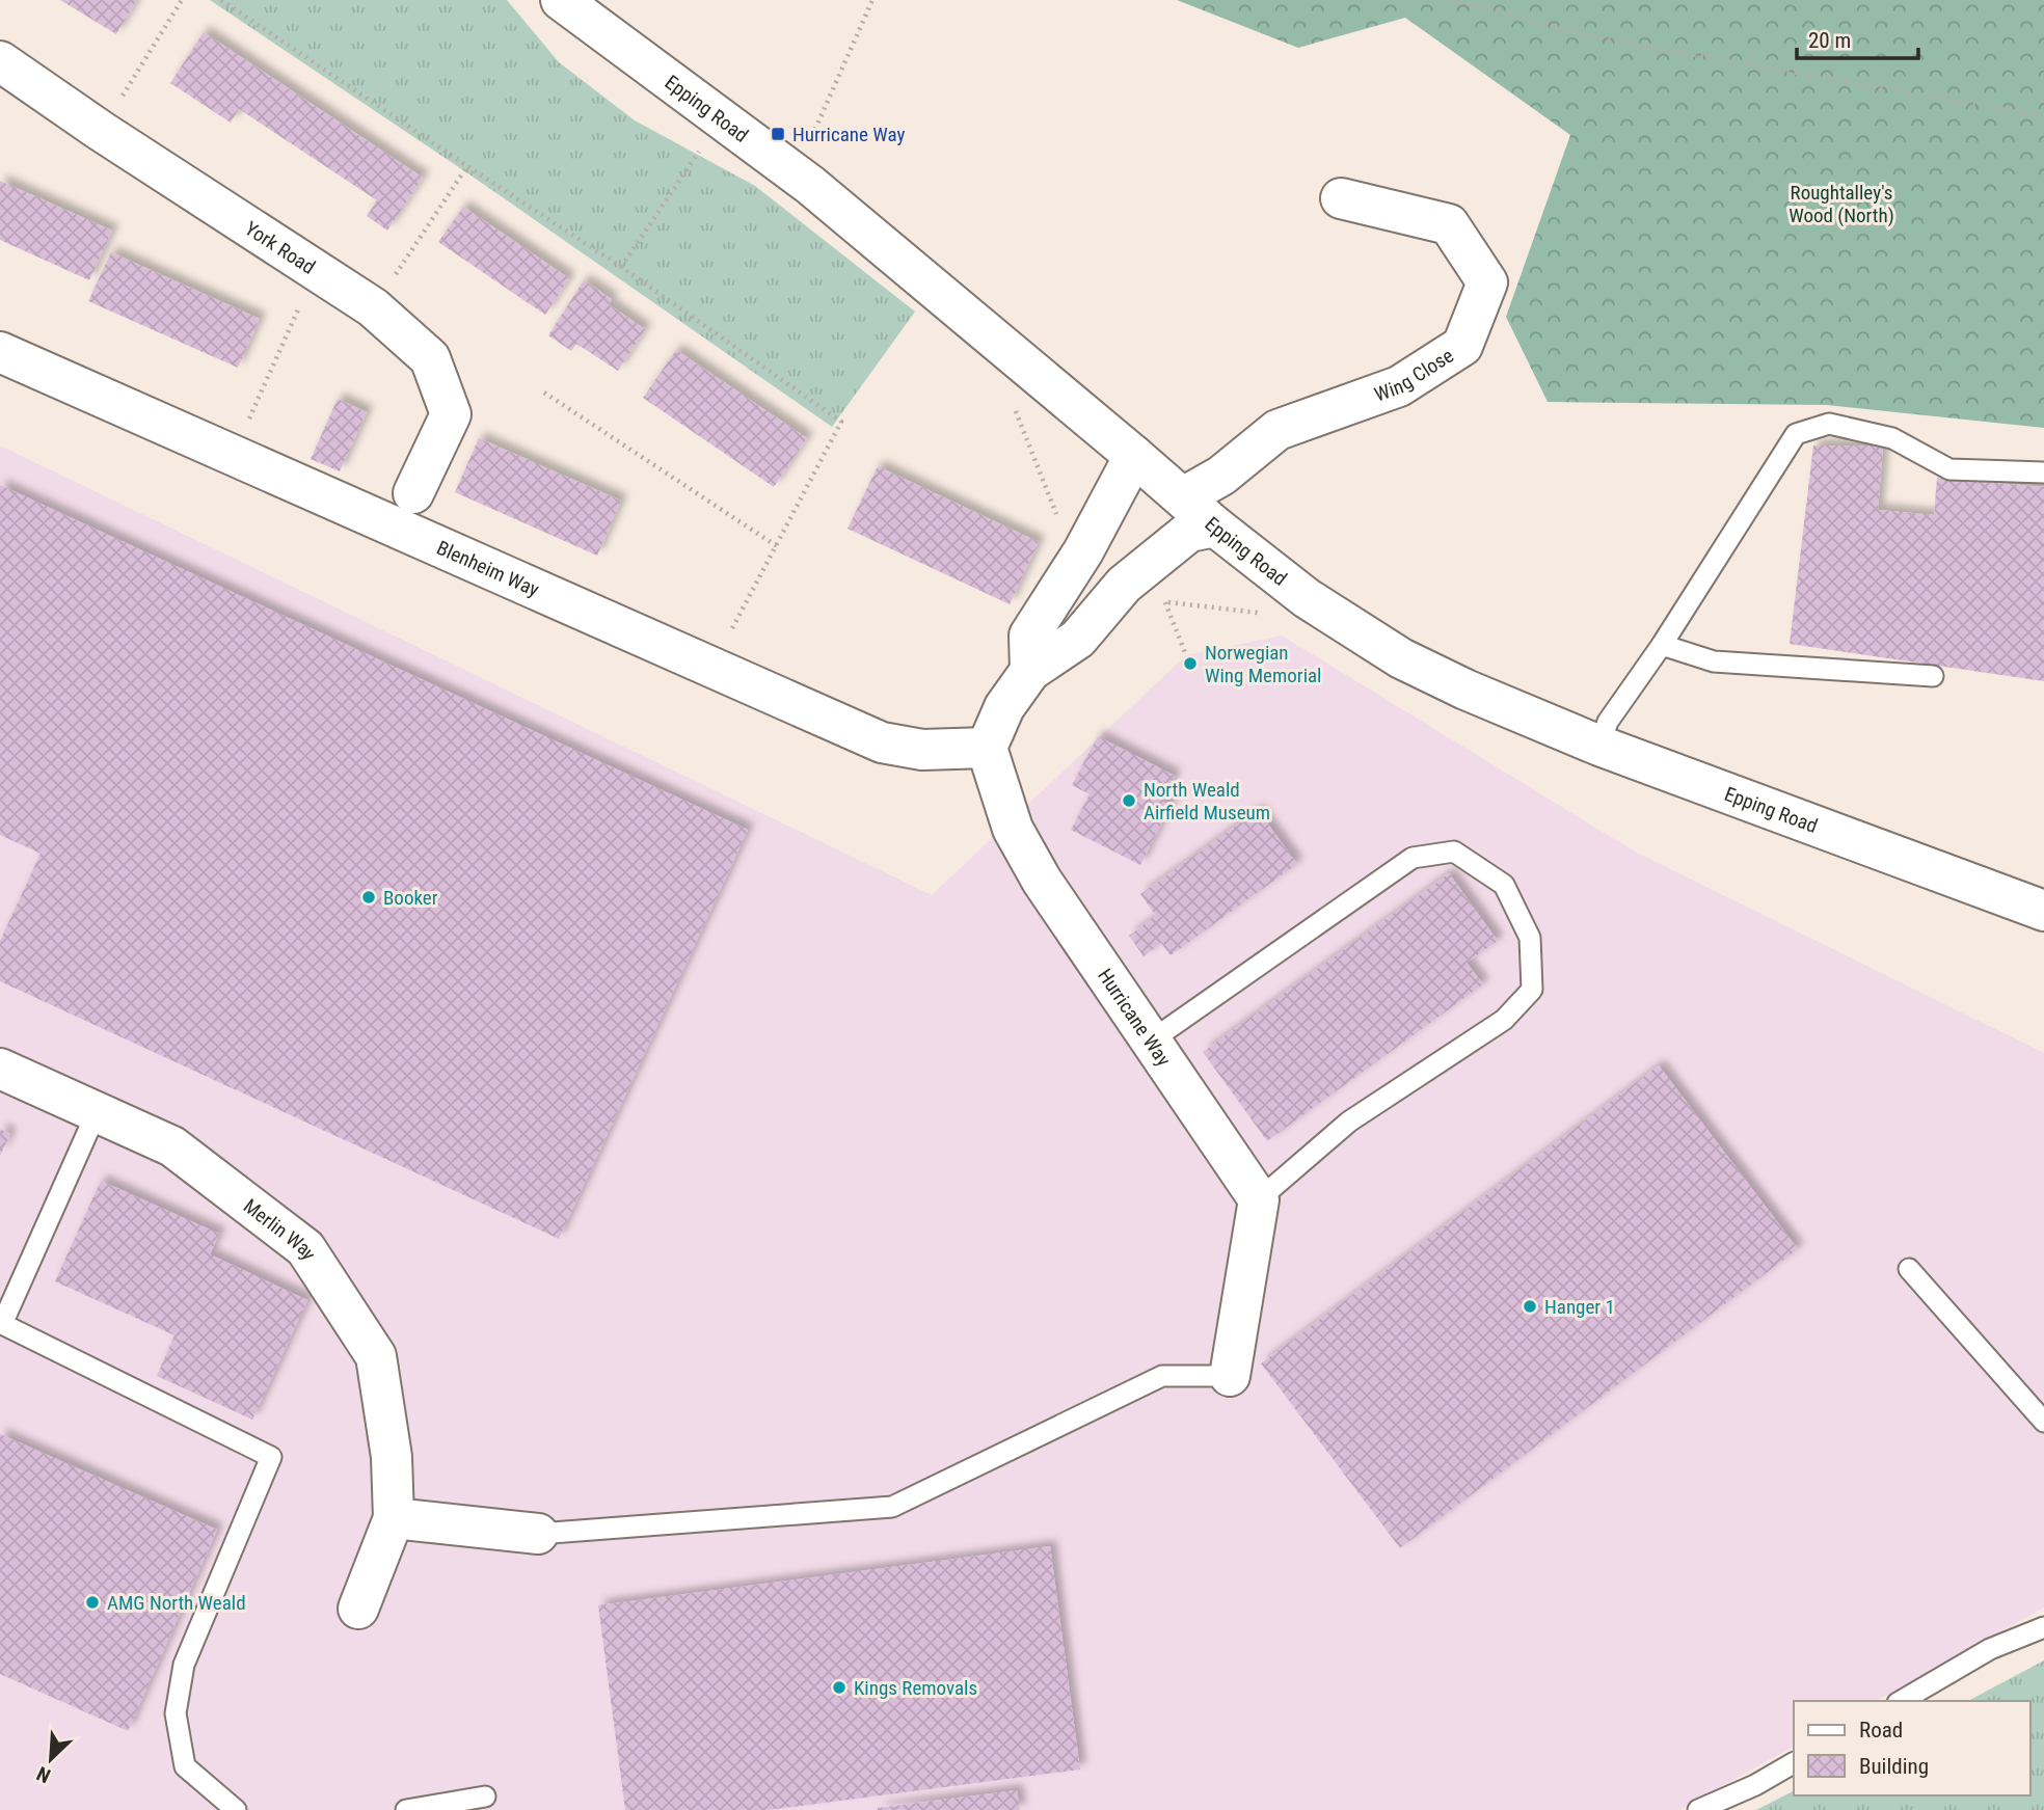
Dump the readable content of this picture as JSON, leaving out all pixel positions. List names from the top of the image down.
{
  "streets": {
    "street": [
      "Epping Road",
      "York Road",
      "Wing Close",
      "Blenheim Way",
      "Hurricane Way",
      "Merlin Way"
    ]
  },
  "crossings": [
    ["Epping Road", "Wing Close"],
    ["Blenheim Way", "Hurricane Way"]
  ],
  "parks": ["Roughtalley's Wood (North)"],
  "places": {
    "transit": ["Hurricane Way"],
    "other": [
      "Norwegian Wing Memorial",
      "North Weald Airfield Museum",
      "Booker",
      "Hanger 1",
      "AMG North Weald",
      "Kings Removals"
    ]
  },
  "legend": ["Road", "Building"],
  "scale_bar": "20 m",
  "north": "bottom left"
}
